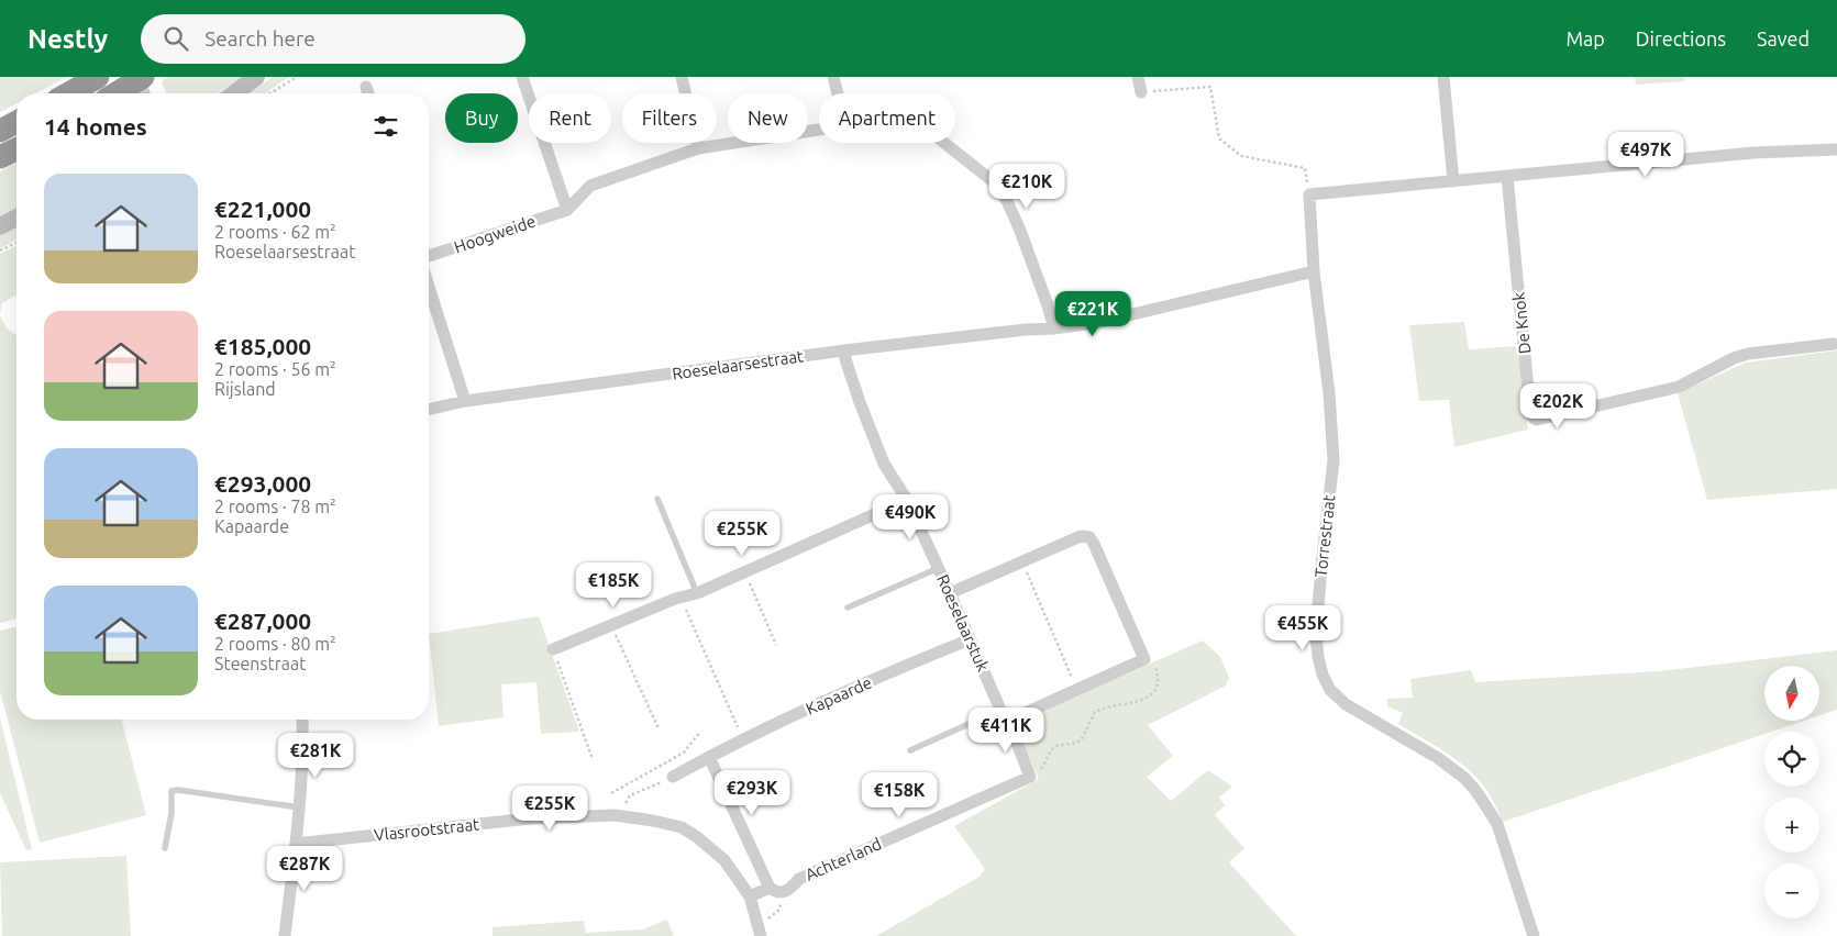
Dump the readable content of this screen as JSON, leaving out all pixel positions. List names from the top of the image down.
{
  "streets": {
    "street": [
      "Hoogweide",
      "De Knok",
      "Roeselaarsestraat",
      "Torrestraat",
      "Roeselaarstuk",
      "Kapaarde",
      "Vlasrootstraat",
      "Achterland"
    ]
  },
  "crossings": [
    ["Hoogweide", "Roeselaarsestraat"],
    ["Roeselaarsestraat", "Torrestraat"],
    ["Roeselaarsestraat", "Roeselaarstuk"],
    ["Roeselaarstuk", "Kapaarde"],
    ["Roeselaarstuk", "Achterland"]
  ],
  "north": "bottom",
  "page": {
    "header": "Nestly",
    "search": "Search here",
    "nav": ["Map", "Directions", "Saved"],
    "chip": [
      "Buy",
      "Rent",
      "Filters",
      "New",
      "Apartment"
    ],
    "heading": "14 homes",
    "price": [
      "€497K",
      "€210K",
      "€221K",
      "€202K",
      "€490K",
      "€255K",
      "€185K",
      "€455K",
      "€411K",
      "€281K",
      "€293K",
      "€158K",
      "€255K",
      "€287K"
    ],
    "list": [
      {
        "name": "€221,000",
        "note": "2 rooms · 62 m² · Roeselaarsestraat"
      },
      {
        "name": "€185,000",
        "note": "2 rooms · 56 m² · Rijsland"
      },
      {
        "name": "€293,000",
        "note": "2 rooms · 78 m² · Kapaarde"
      },
      {
        "name": "€287,000",
        "note": "2 rooms · 80 m² · Steenstraat"
      }
    ],
    "map_buttons": ["+", "−"]
  }
}
